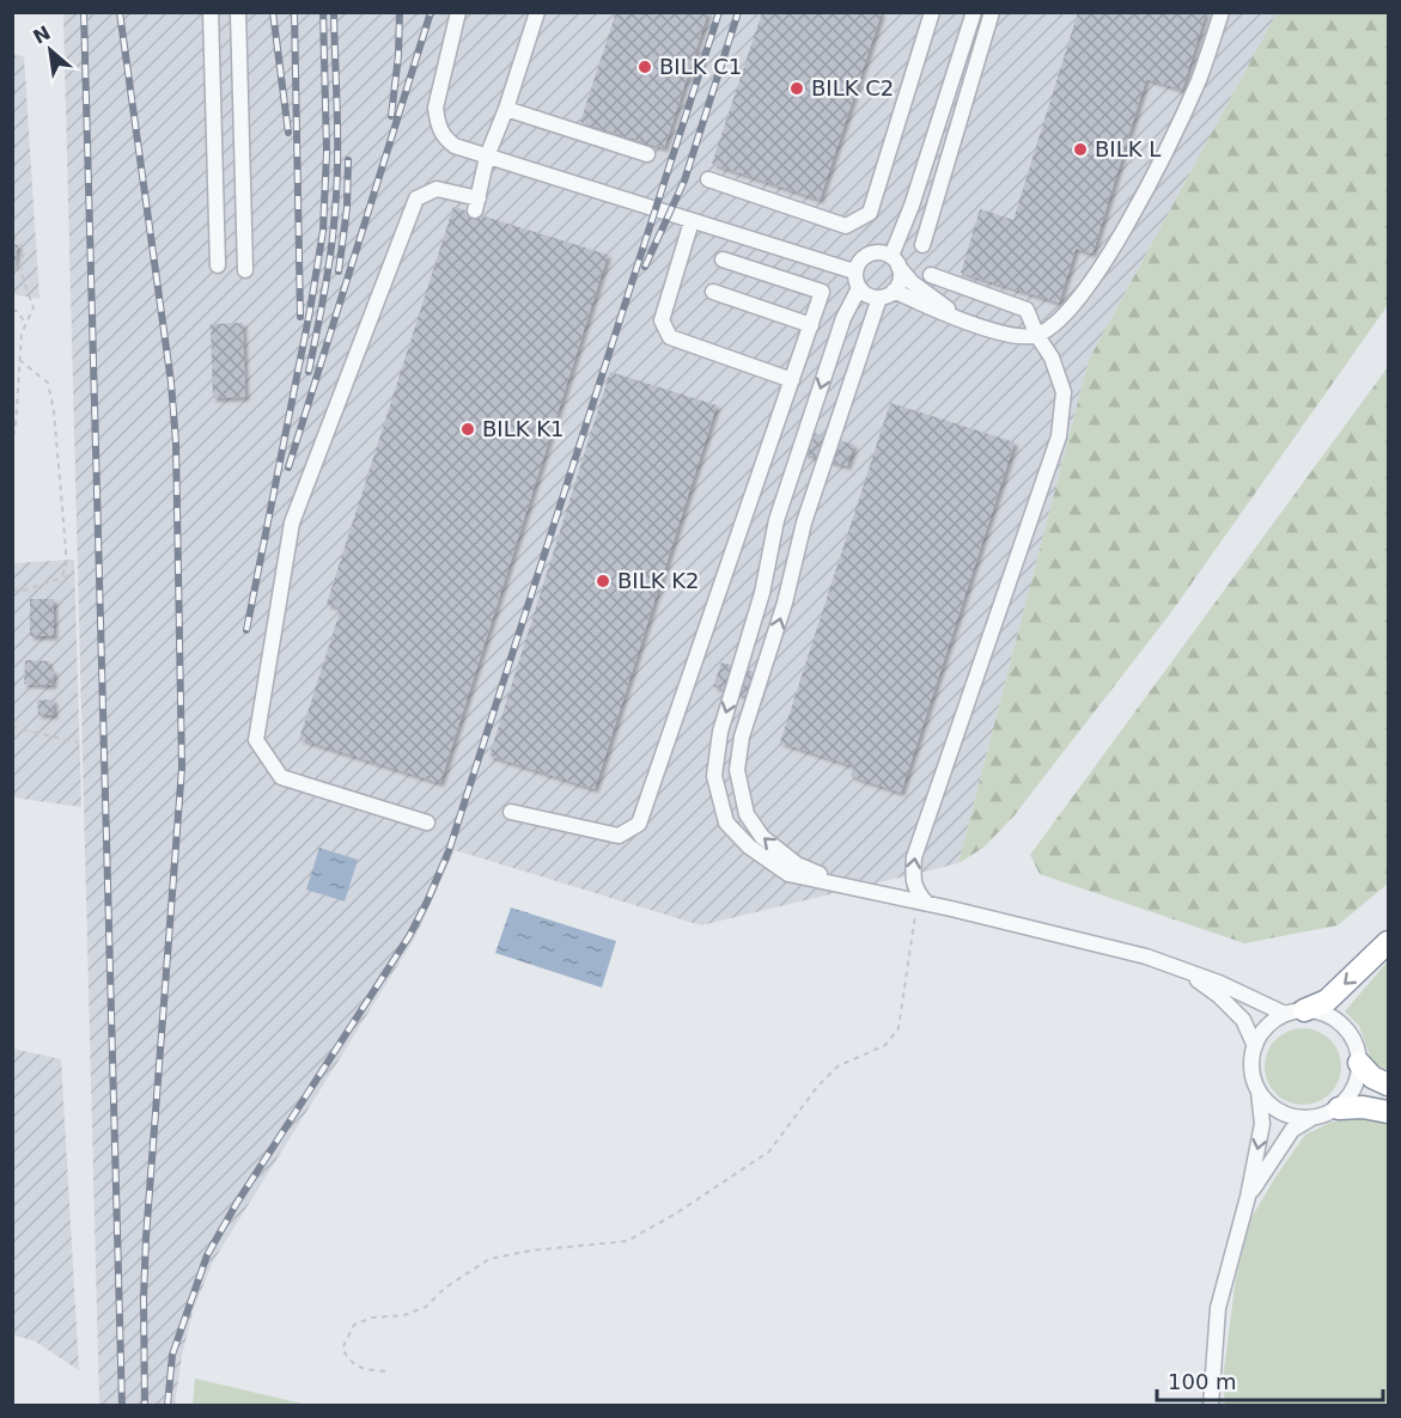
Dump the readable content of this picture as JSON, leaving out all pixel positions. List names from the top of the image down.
{
  "places": [
    "BILK C1",
    "BILK C2",
    "BILK L",
    "BILK K1",
    "BILK K2"
  ],
  "scale_bar": "100 m",
  "north": "top left"
}
